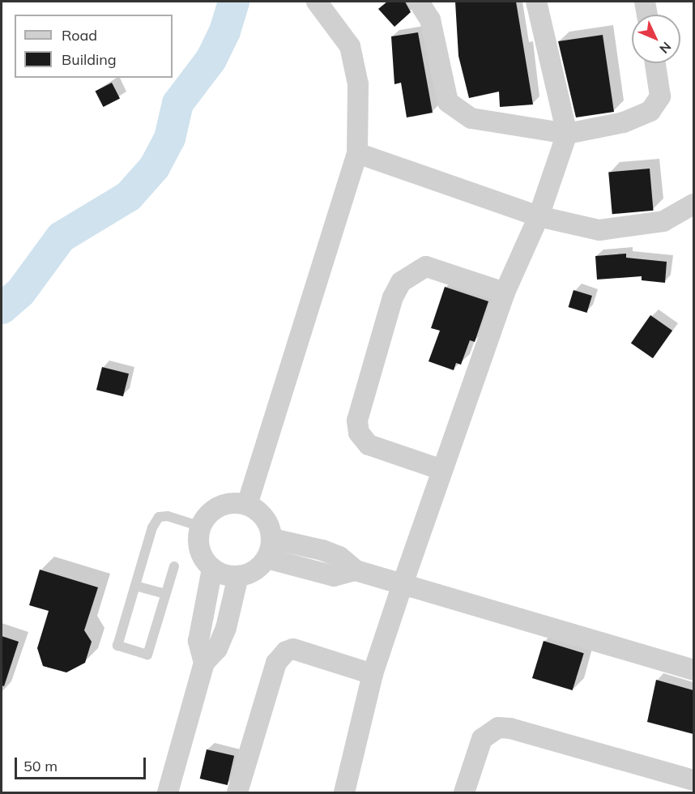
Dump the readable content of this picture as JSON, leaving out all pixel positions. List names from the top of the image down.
{
  "legend": ["Road", "Building"],
  "scale_bar": "50 m",
  "north": "bottom right"
}
